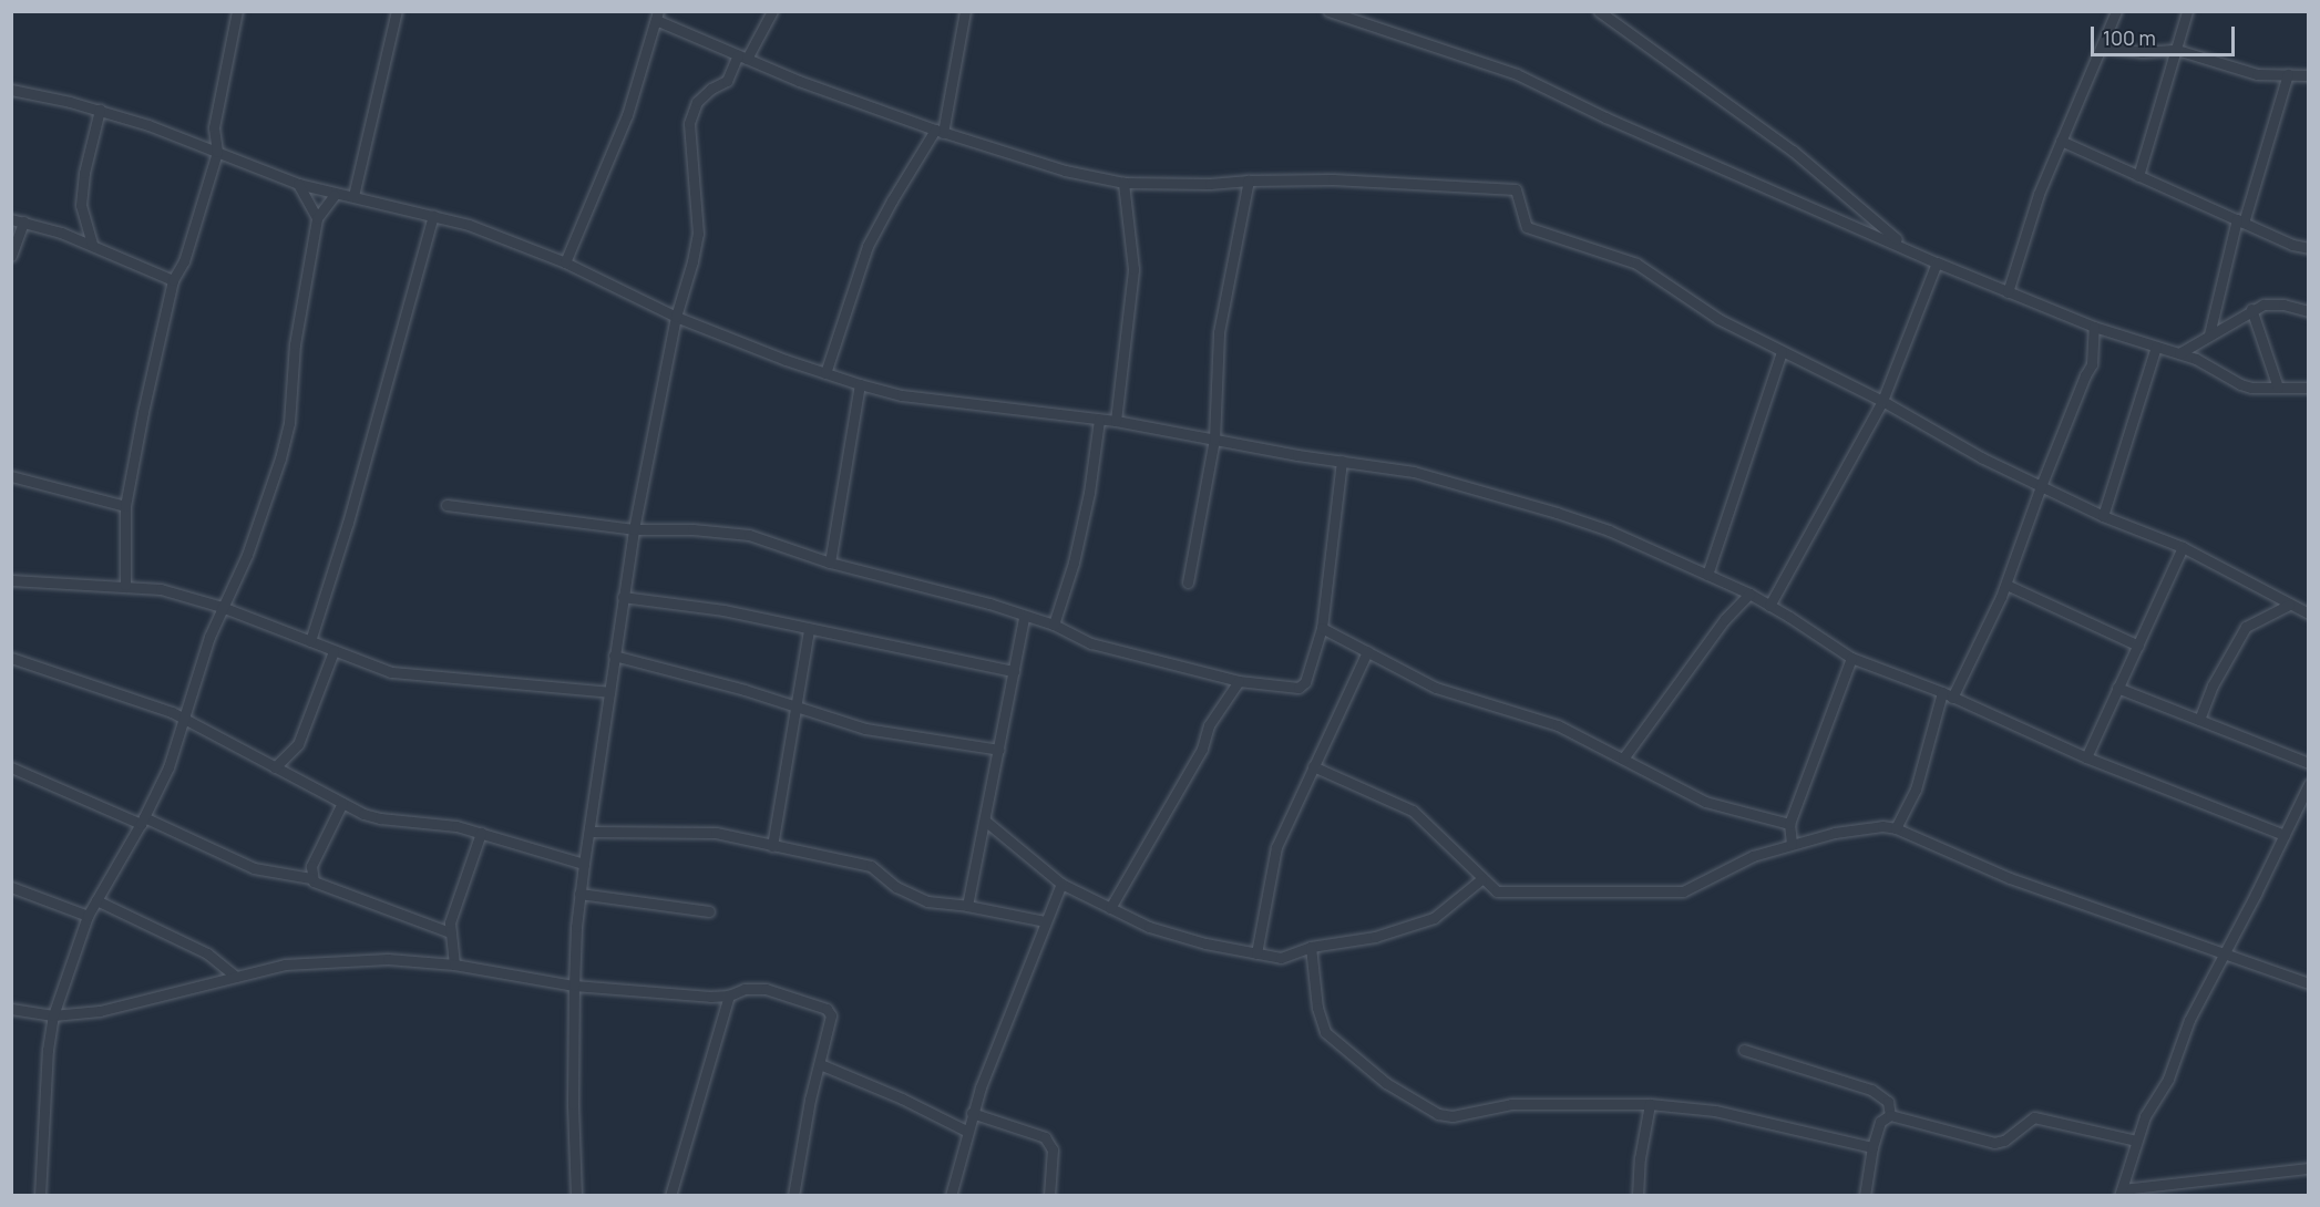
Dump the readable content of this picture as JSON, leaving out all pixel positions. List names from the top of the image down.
{
  "scale_bar": "100 m"
}
